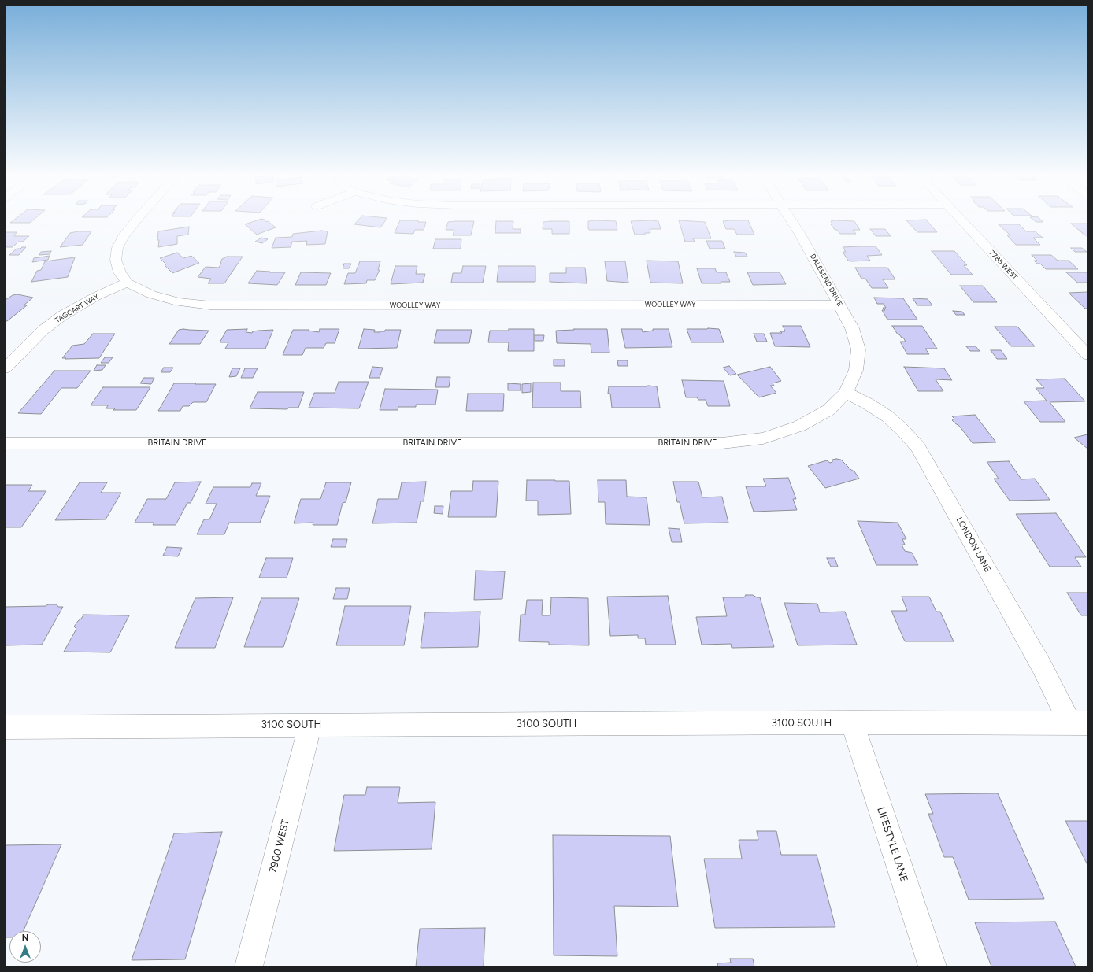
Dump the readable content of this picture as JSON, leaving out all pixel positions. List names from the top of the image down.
{
  "streets": {
    "street": [
      "7785 WEST",
      "DALESEND DRIVE",
      "WOOLLEY WAY",
      "TAGGART WAY",
      "BRITAIN DRIVE",
      "LONDON LANE",
      "3100 SOUTH",
      "LIFESTYLE LANE",
      "7900 WEST"
    ]
  },
  "crossings": [
    ["DALESEND DRIVE", "WOOLLEY WAY"],
    ["DALESEND DRIVE", "BRITAIN DRIVE"],
    ["DALESEND DRIVE", "LONDON LANE"],
    ["WOOLLEY WAY", "TAGGART WAY"],
    ["BRITAIN DRIVE", "LONDON LANE"],
    ["LONDON LANE", "3100 SOUTH"],
    ["3100 SOUTH", "LIFESTYLE LANE"],
    ["3100 SOUTH", "7900 WEST"]
  ],
  "north": "top"
}
